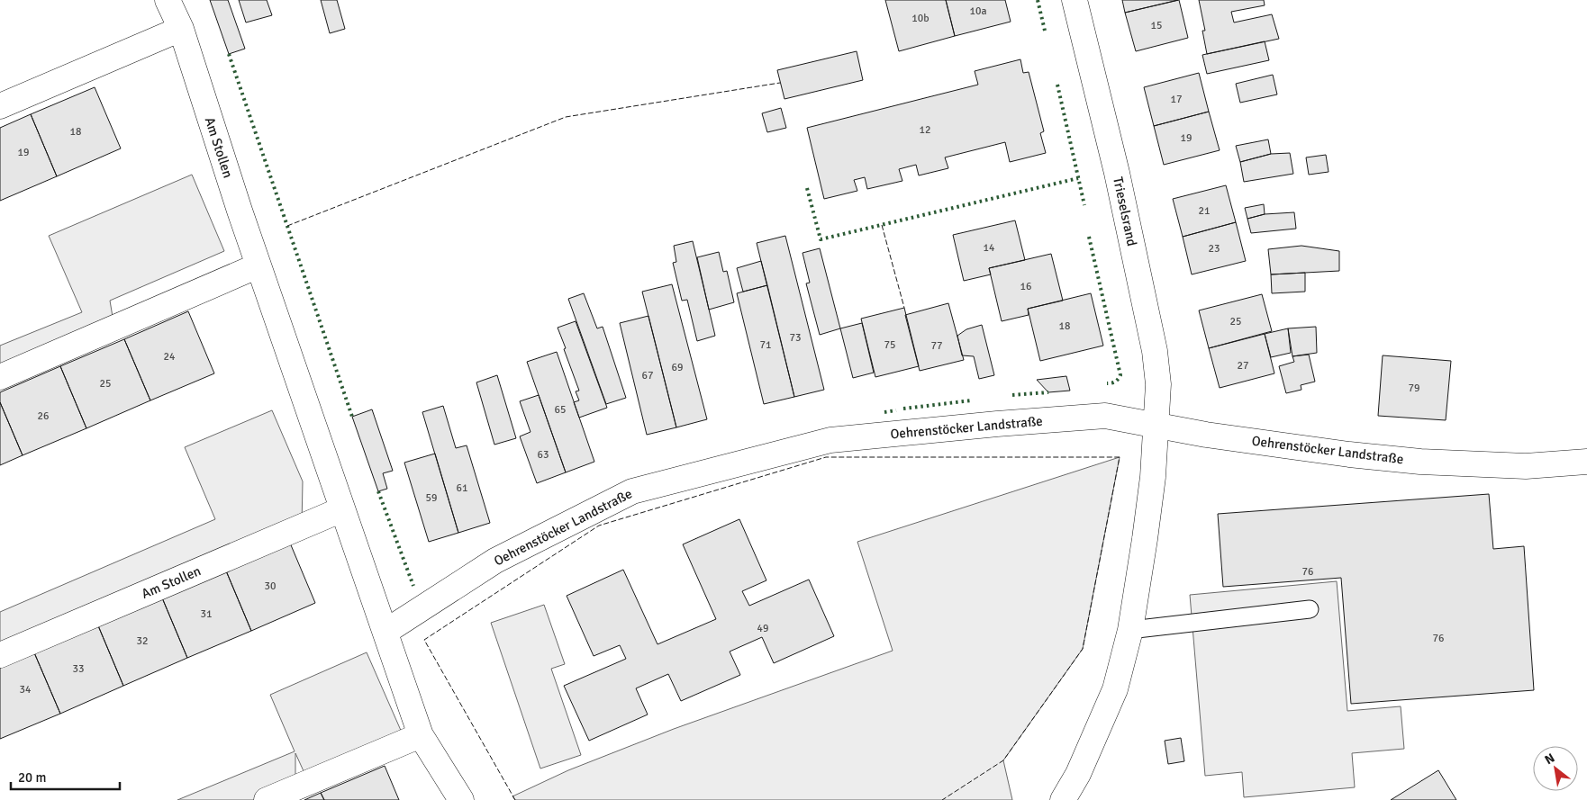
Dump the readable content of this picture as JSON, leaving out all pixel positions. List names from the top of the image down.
{
  "streets": {
    "street": ["Am Stollen", "Trieselsrand", "Oehrenstöcker Landstraße"]
  },
  "crossings": [
    ["Am Stollen", "Oehrenstöcker Landstraße"],
    ["Trieselsrand", "Oehrenstöcker Landstraße"]
  ],
  "house_numbers": [
    "10a",
    "10b",
    "15",
    "17",
    "12",
    "18",
    "19",
    "19",
    "21",
    "14",
    "23",
    "16",
    "25",
    "18",
    "73",
    "71",
    "75",
    "77",
    "24",
    "27",
    "69",
    "67",
    "25",
    "79",
    "65",
    "26",
    "63",
    "61",
    "59",
    "76",
    "30",
    "31",
    "49",
    "76",
    "32",
    "33",
    "34"
  ],
  "scale_bar": "20 m",
  "north": "top left"
}
